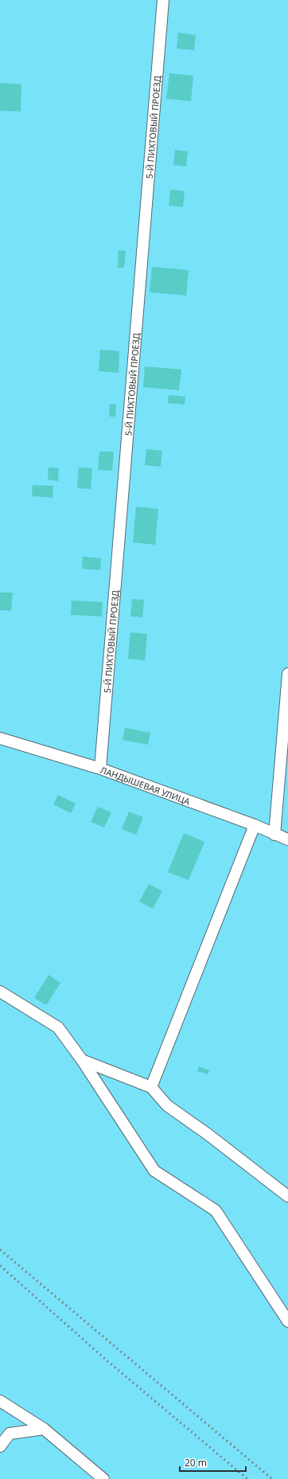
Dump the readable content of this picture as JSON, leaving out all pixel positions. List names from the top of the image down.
{
  "streets": {
    "lane": ["5-Й ПИХТОВЫЙ ПРОЕЗД", "ЛАНДЫШЕВАЯ УЛИЦА"]
  },
  "crossings": [
    ["5-Й ПИХТОВЫЙ ПРОЕЗД", "ЛАНДЫШЕВАЯ УЛИЦА"]
  ],
  "scale_bar": "20 m"
}
